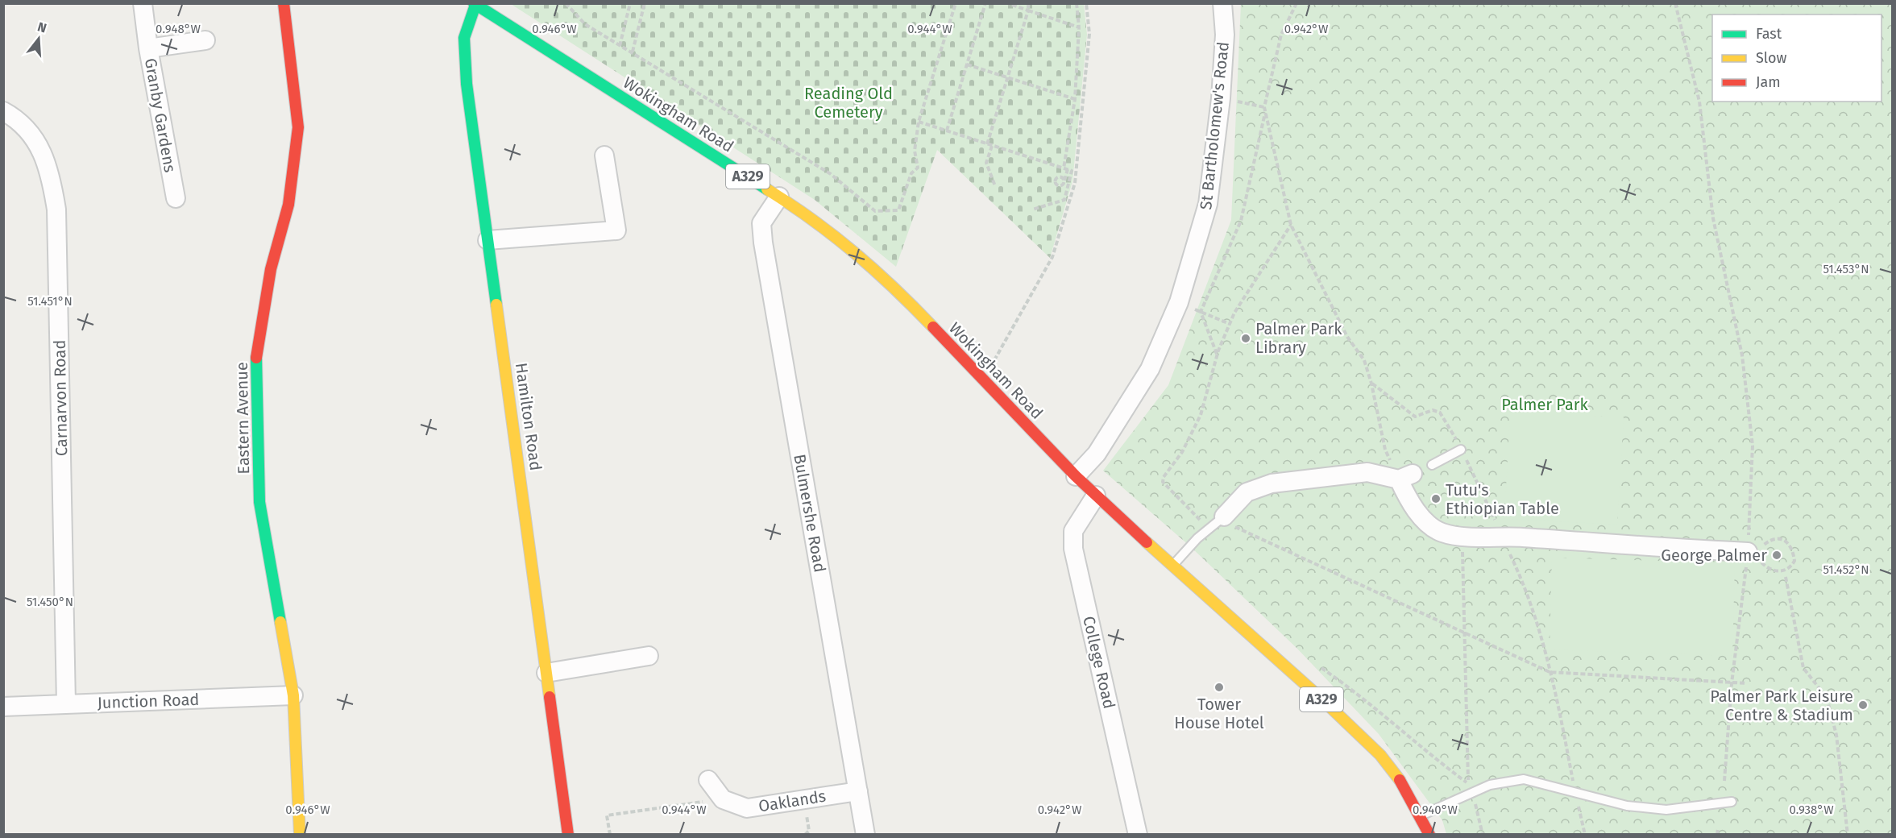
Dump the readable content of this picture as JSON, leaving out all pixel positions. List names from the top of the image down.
{
  "streets": {
    "street": [
      "Wokingham Road",
      "Granby Gardens",
      "St Bartholomew's Road",
      "A329",
      "Carnarvon Road",
      "Hamilton Road",
      "Eastern Avenue",
      "Bulmershe Road",
      "College Road",
      "Junction Road",
      "Oaklands"
    ]
  },
  "crossings": [
    ["Wokingham Road", "St Bartholomew's Road"],
    ["Wokingham Road", "Hamilton Road"],
    ["Wokingham Road", "Bulmershe Road"],
    ["Wokingham Road", "College Road"],
    ["Carnarvon Road", "Junction Road"],
    ["Eastern Avenue", "Junction Road"],
    ["Bulmershe Road", "Oaklands"]
  ],
  "parks": ["Reading Old Cemetery", "Palmer Park"],
  "places": [
    "Palmer Park Library",
    "Tutu's Ethiopian Table",
    "George Palmer",
    "Tower House Hotel",
    "Palmer Park Leisure Centre & Stadium"
  ],
  "legend": ["Fast", "Slow", "Jam"],
  "north": "top",
  "coordinates": [
    "0.948°W",
    "0.946°W",
    "0.944°W",
    "0.942°W",
    "51.453°N",
    "51.451°N",
    "51.452°N",
    "51.450°N",
    "0.940°W",
    "0.938°W"
  ]
}
